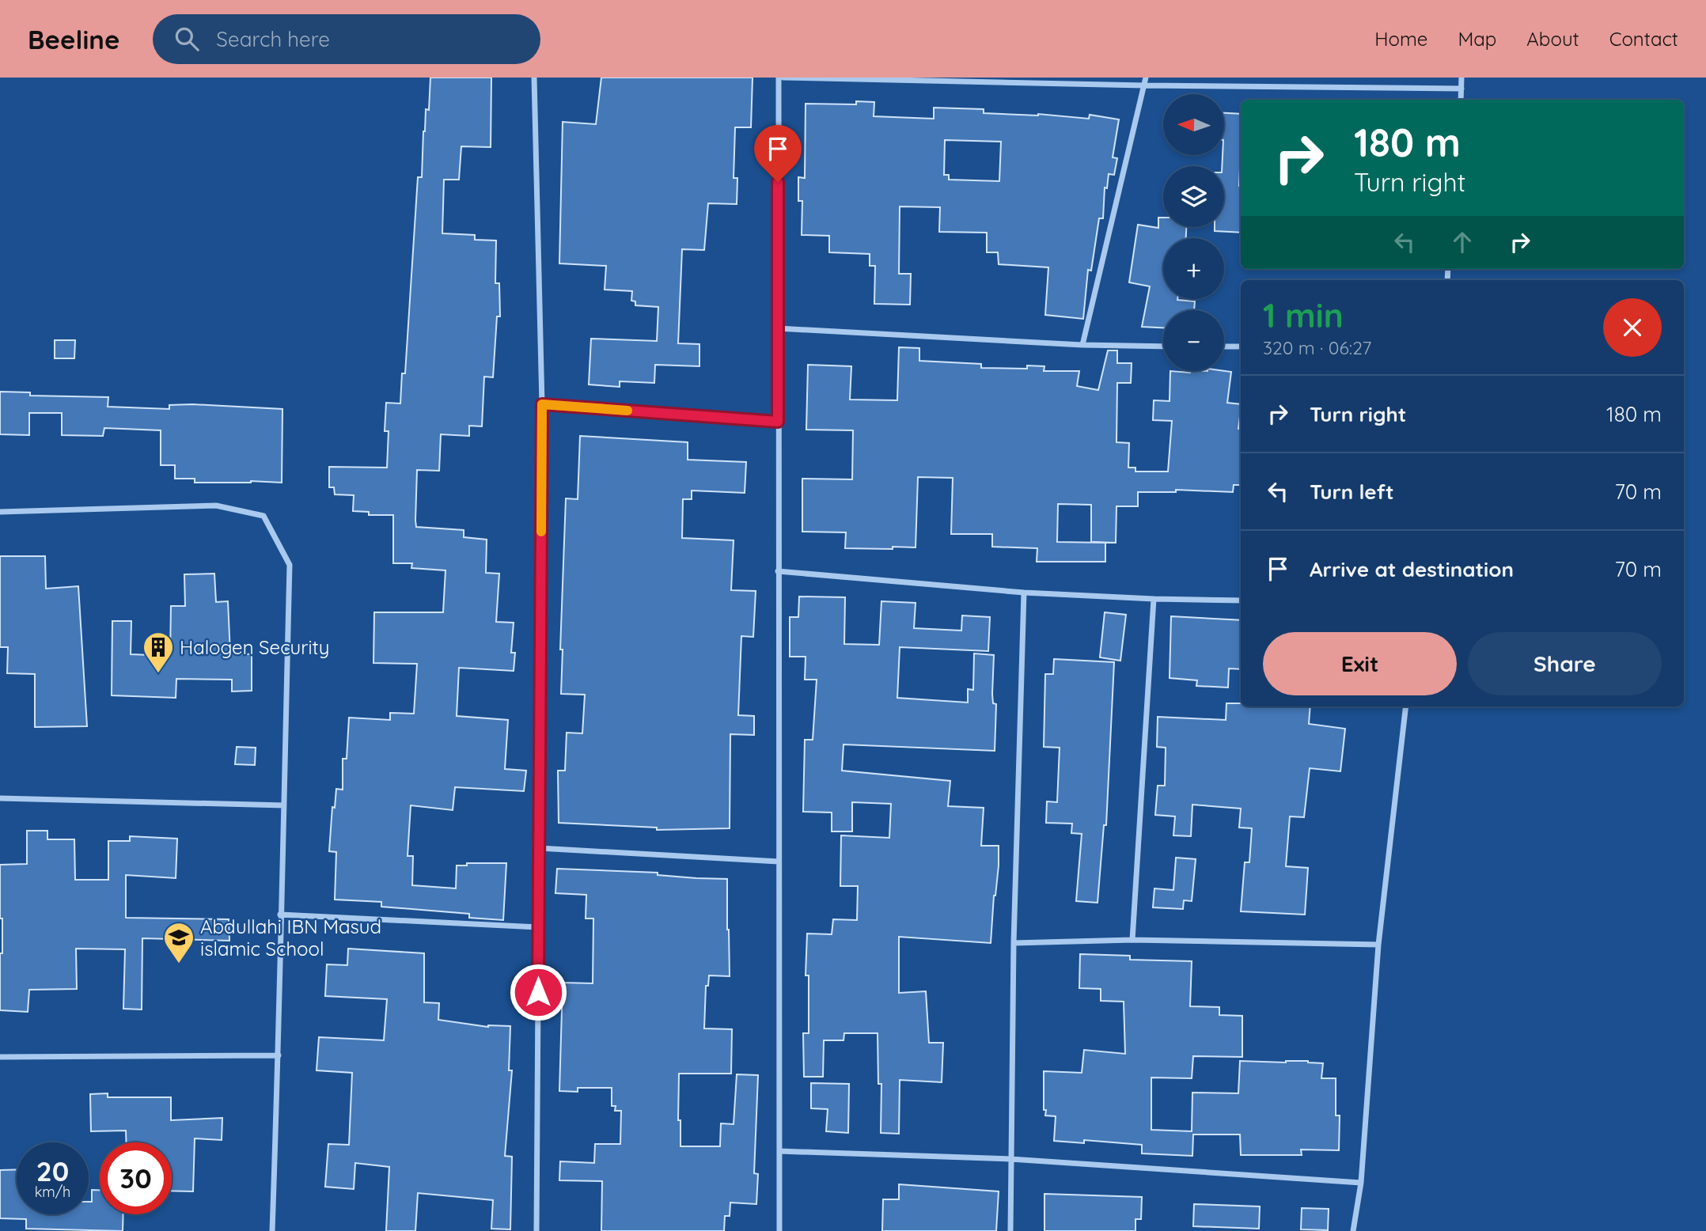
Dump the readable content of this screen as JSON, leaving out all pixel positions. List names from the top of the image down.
{
  "places": {
    "building": ["Halogen Security"],
    "school or university": ["Abdullahi IBN Masud islamic School"]
  },
  "north": "left",
  "page": {
    "header": "Beeline",
    "search": "Search here",
    "nav": [
      "Home",
      "Map",
      "About",
      "Contact"
    ],
    "map_buttons": ["+", "−"],
    "turn": ["180 m", "Turn right"],
    "heading": ["1 min", "320 m · 06:27"],
    "list": [
      {
        "name": "Turn right",
        "value": "180 m"
      },
      {
        "name": "Turn left",
        "value": "70 m"
      },
      {
        "name": "Arrive at destination",
        "value": "70 m"
      }
    ],
    "buttons": ["Exit", "Share"],
    "speed": "20 km/h",
    "limit": "30"
  }
}
